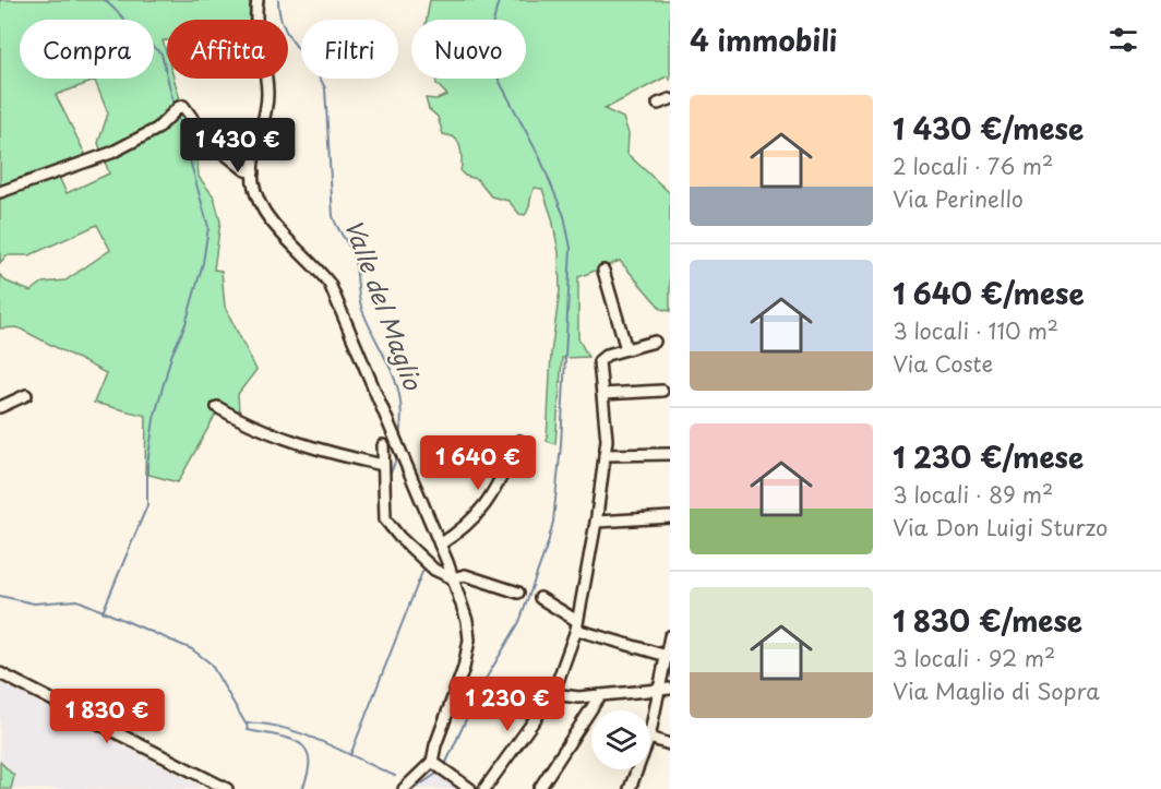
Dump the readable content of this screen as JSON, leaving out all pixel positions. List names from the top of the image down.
{
  "water": ["Valle del Maglio"],
  "page": {
    "heading": "4 immobili",
    "chip": [
      "Compra",
      "Affitta",
      "Filtri",
      "Nuovo"
    ],
    "list": [
      {
        "name": "1 430 €/mese",
        "note": "2 locali · 76 m² · Via Perinello"
      },
      {
        "name": "1 640 €/mese",
        "note": "3 locali · 110 m² · Via Coste"
      },
      {
        "name": "1 230 €/mese",
        "note": "3 locali · 89 m² · Via Don Luigi Sturzo"
      },
      {
        "name": "1 830 €/mese",
        "note": "3 locali · 92 m² · Via Maglio di Sopra"
      }
    ],
    "price": [
      "1 430 €",
      "1 640 €",
      "1 230 €",
      "1 830 €"
    ]
  }
}
